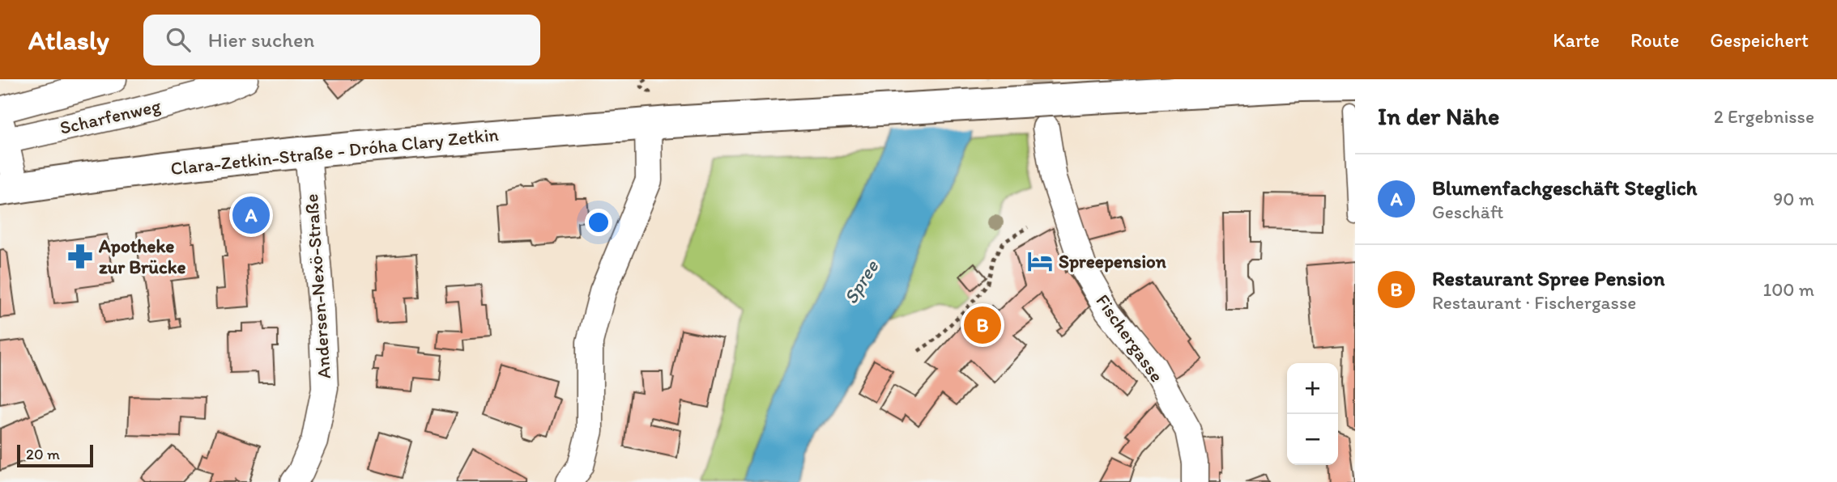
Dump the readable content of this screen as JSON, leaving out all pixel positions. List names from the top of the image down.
{
  "streets": {
    "main road": ["Clara-Zetkin-Straße - Dróha Clary Zetkin"],
    "street": ["Scharfenweg", "Andersen-Nexö-Straße", "Fischergasse"]
  },
  "crossings": [
    ["Clara-Zetkin-Straße - Dróha Clary Zetkin", "Andersen-Nexö-Straße"]
  ],
  "water": ["Spree"],
  "places": {
    "pharmacy": ["Apotheke zur Brücke"],
    "hotel": ["Spreepension"]
  },
  "scale_bar": "20 m",
  "page": {
    "header": "Atlasly",
    "search": "Hier suchen",
    "nav": ["Karte", "Route", "Gespeichert"],
    "heading": ["In der Nähe", "2 Ergebnisse"],
    "list": [
      {
        "mark": "A",
        "name": "Blumenfachgeschäft Steglich",
        "note": "Geschäft",
        "value": "90 m"
      },
      {
        "mark": "B",
        "name": "Restaurant Spree Pension",
        "note": "Restaurant · Fischergasse",
        "value": "100 m"
      }
    ],
    "pins": ["A", "B"],
    "map_buttons": ["+", "−"],
    "scale": "20 m"
  }
}
